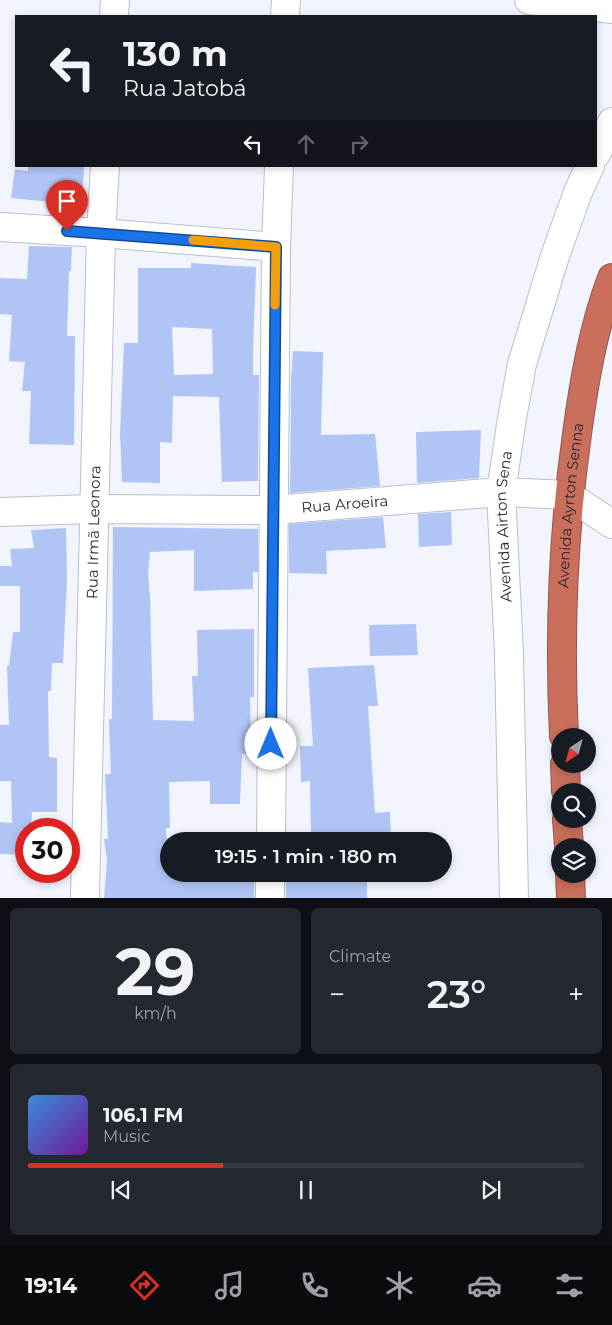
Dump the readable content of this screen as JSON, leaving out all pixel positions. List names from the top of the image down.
{
  "streets": {
    "highway": ["Avenida Ayrton Senna"],
    "street": ["Rua Aroeira", "Avenida Airton Sena", "Rua Irmã Leonora"]
  },
  "crossings": [
    ["Rua Aroeira", "Avenida Ayrton Senna"],
    ["Rua Aroeira", "Avenida Airton Sena"],
    ["Rua Aroeira", "Rua Irmã Leonora"]
  ],
  "north": "bottom left",
  "page": {
    "turn": ["130 m", "Rua Jatobá"],
    "limit": "30",
    "trip": "19:15 · 1 min · 180 m",
    "tile": [
      ["29", "km/h"],
      "Climate"
    ],
    "heat": ["−", "23°", "+"],
    "song": ["106.1 FM", "Music"],
    "tabs": "19:14"
  }
}
